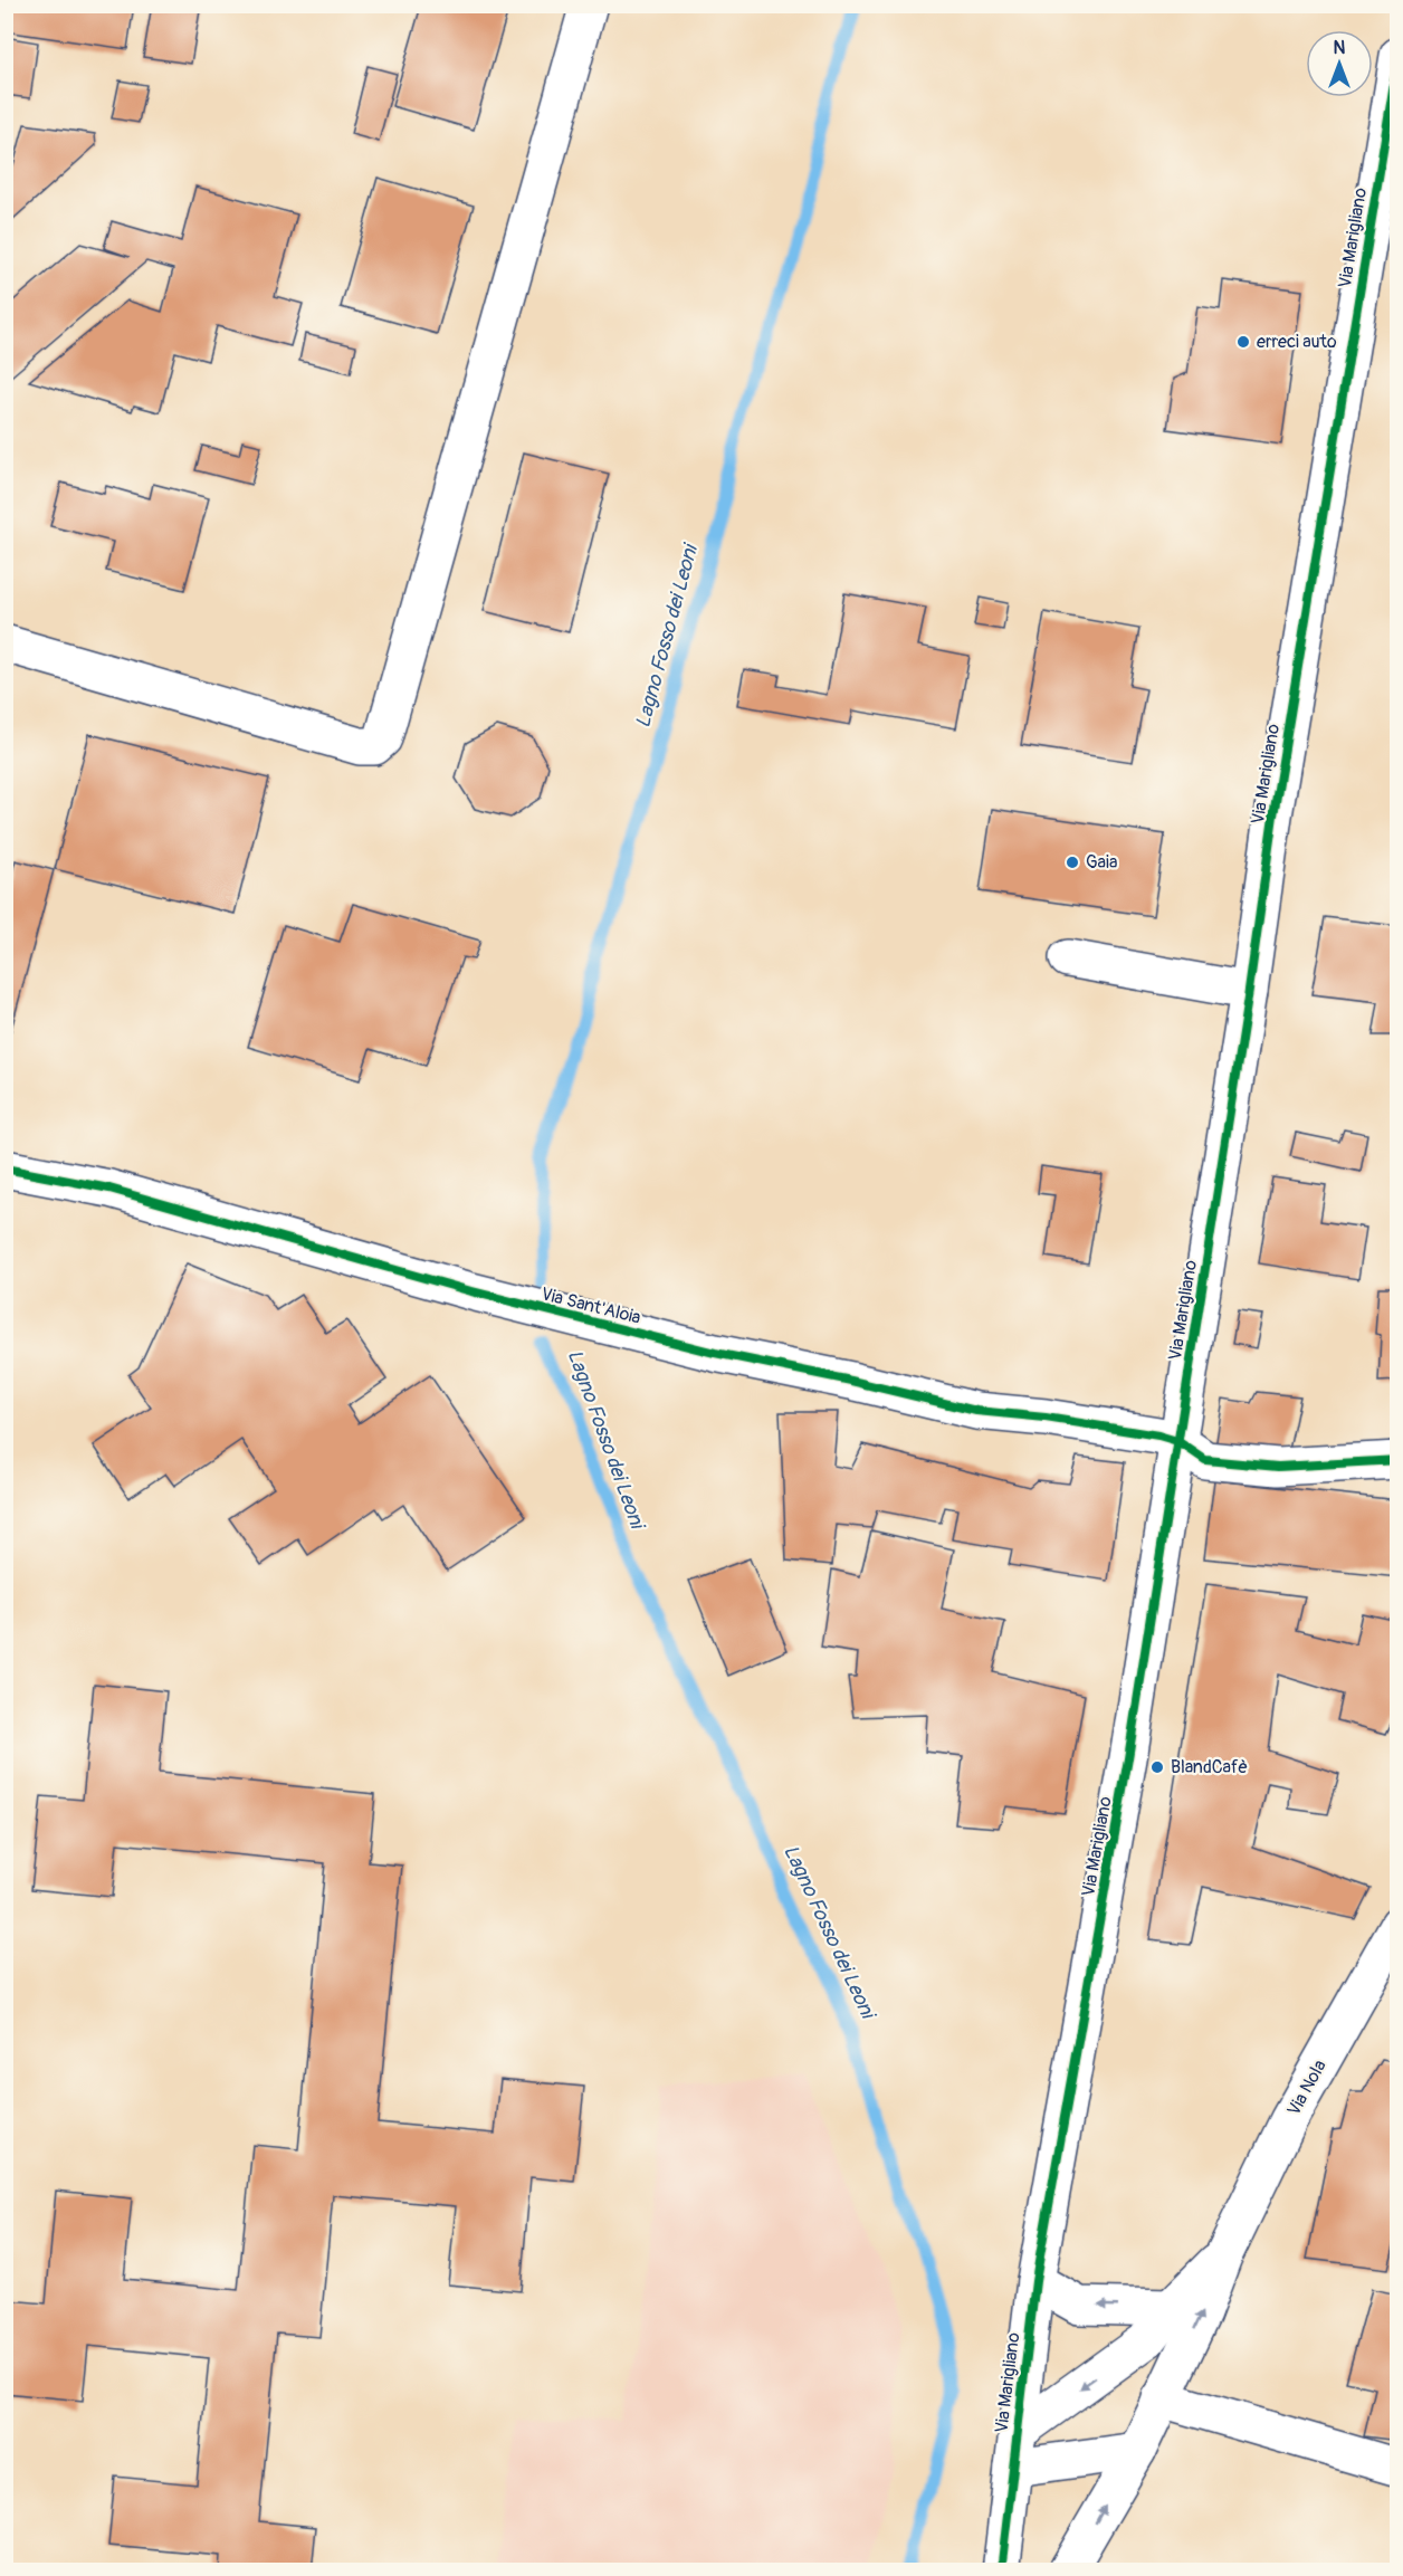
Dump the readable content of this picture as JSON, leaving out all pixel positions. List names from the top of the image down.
{
  "streets": {
    "street": ["Via Marigliano", "Via Sant'Aloia", "Via Nola"]
  },
  "crossings": [
    ["Via Marigliano", "Via Sant'Aloia"],
    ["Via Marigliano", "Via Nola"]
  ],
  "water": ["Lagno Fosso dei Leoni"],
  "places": ["erreci auto", "Gaia", "BlandCafè"],
  "north": "top"
}
